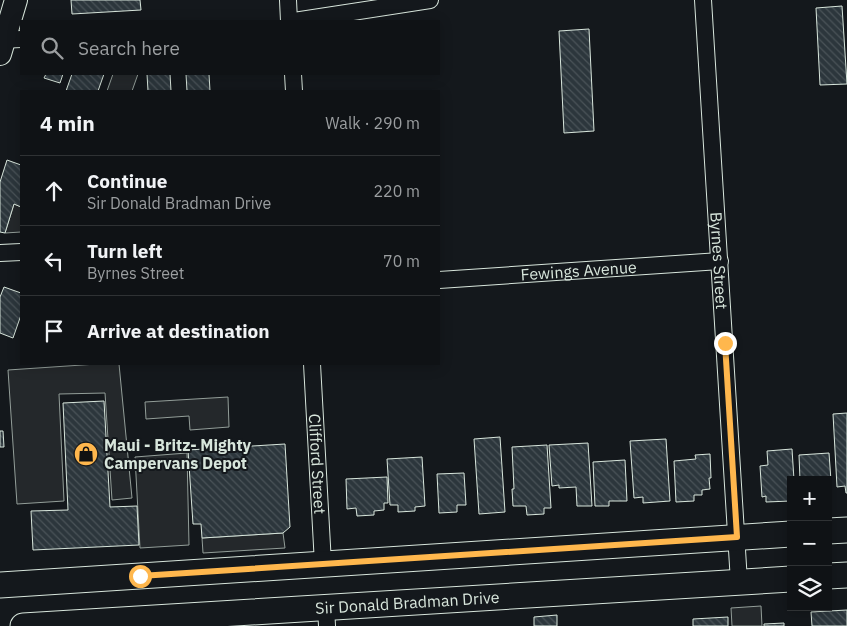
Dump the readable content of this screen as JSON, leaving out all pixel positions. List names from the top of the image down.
{
  "streets": {
    "main road": ["Sir Donald Bradman Drive"],
    "street": ["Byrnes Street", "Fewings Avenue", "Clifford Street"]
  },
  "crossings": [
    ["Byrnes Street", "Fewings Avenue"],
    ["Byrnes Street", "Sir Donald Bradman Drive"]
  ],
  "places": {
    "shop": ["Maui - Britz- Mighty Campervans Depot"]
  },
  "page": {
    "search": "Search here",
    "heading": ["4 min", "Walk · 290 m"],
    "list": [
      ["Continue", "Sir Donald Bradman Drive", "220 m"],
      ["Turn left", "Byrnes Street", "70 m"],
      "Arrive at destination"
    ],
    "map_buttons": ["+", "−"]
  }
}
